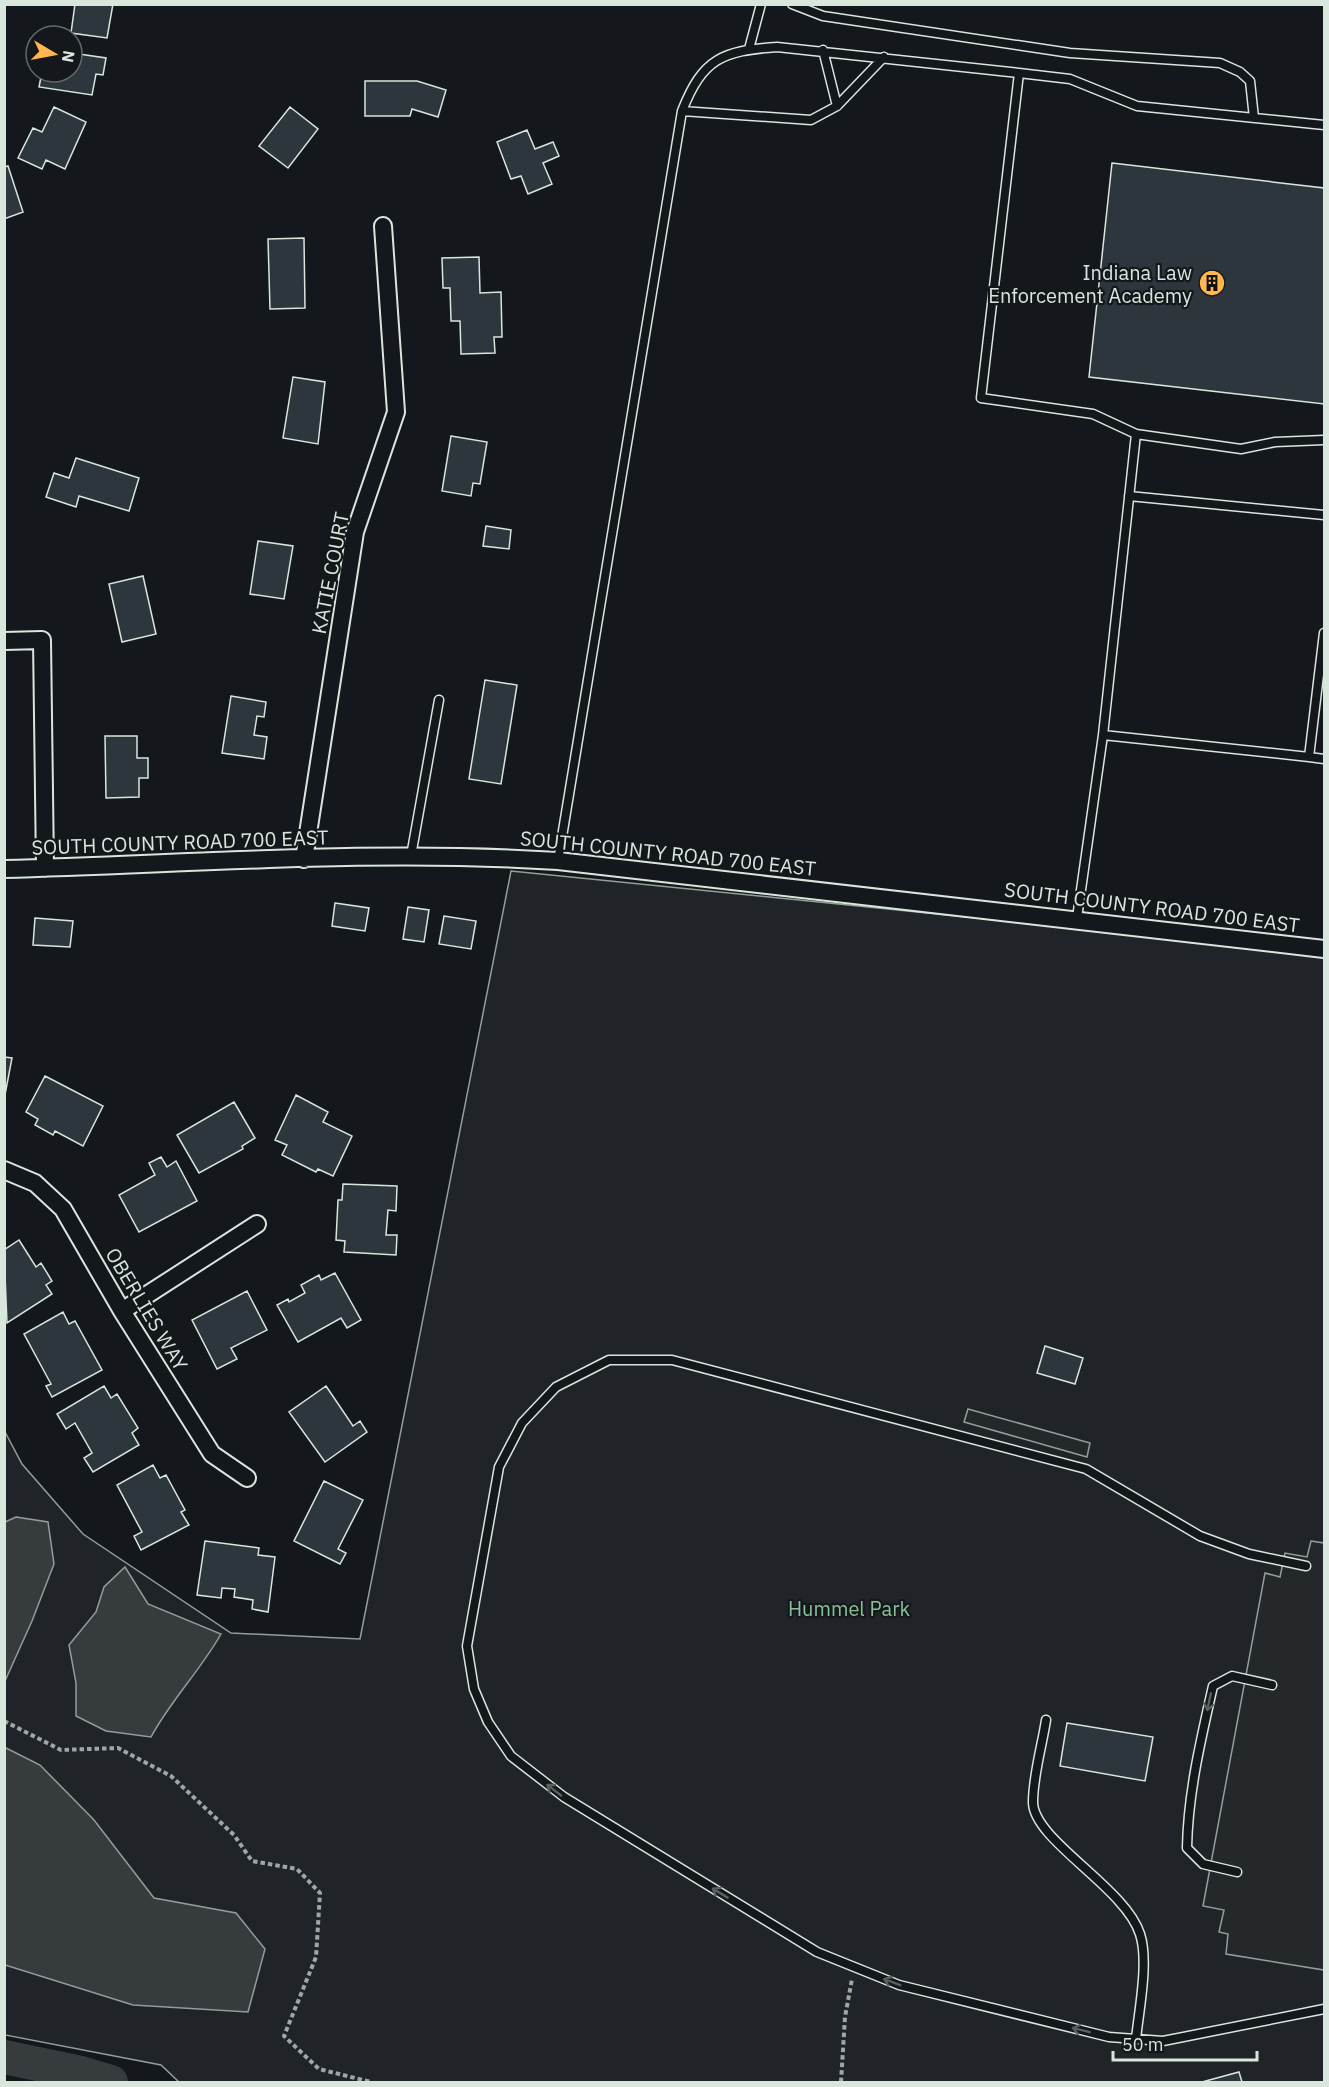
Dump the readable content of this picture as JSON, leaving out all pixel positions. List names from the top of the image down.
{
  "streets": {
    "street": ["KATIE COURT", "SOUTH COUNTY ROAD 700 EAST", "OBERLIES WAY"]
  },
  "crossings": [
    ["KATIE COURT", "SOUTH COUNTY ROAD 700 EAST"]
  ],
  "parks": ["Hummel Park"],
  "places": {
    "building": ["Indiana Law Enforcement Academy"]
  },
  "scale_bar": "50 m",
  "north": "right"
}
